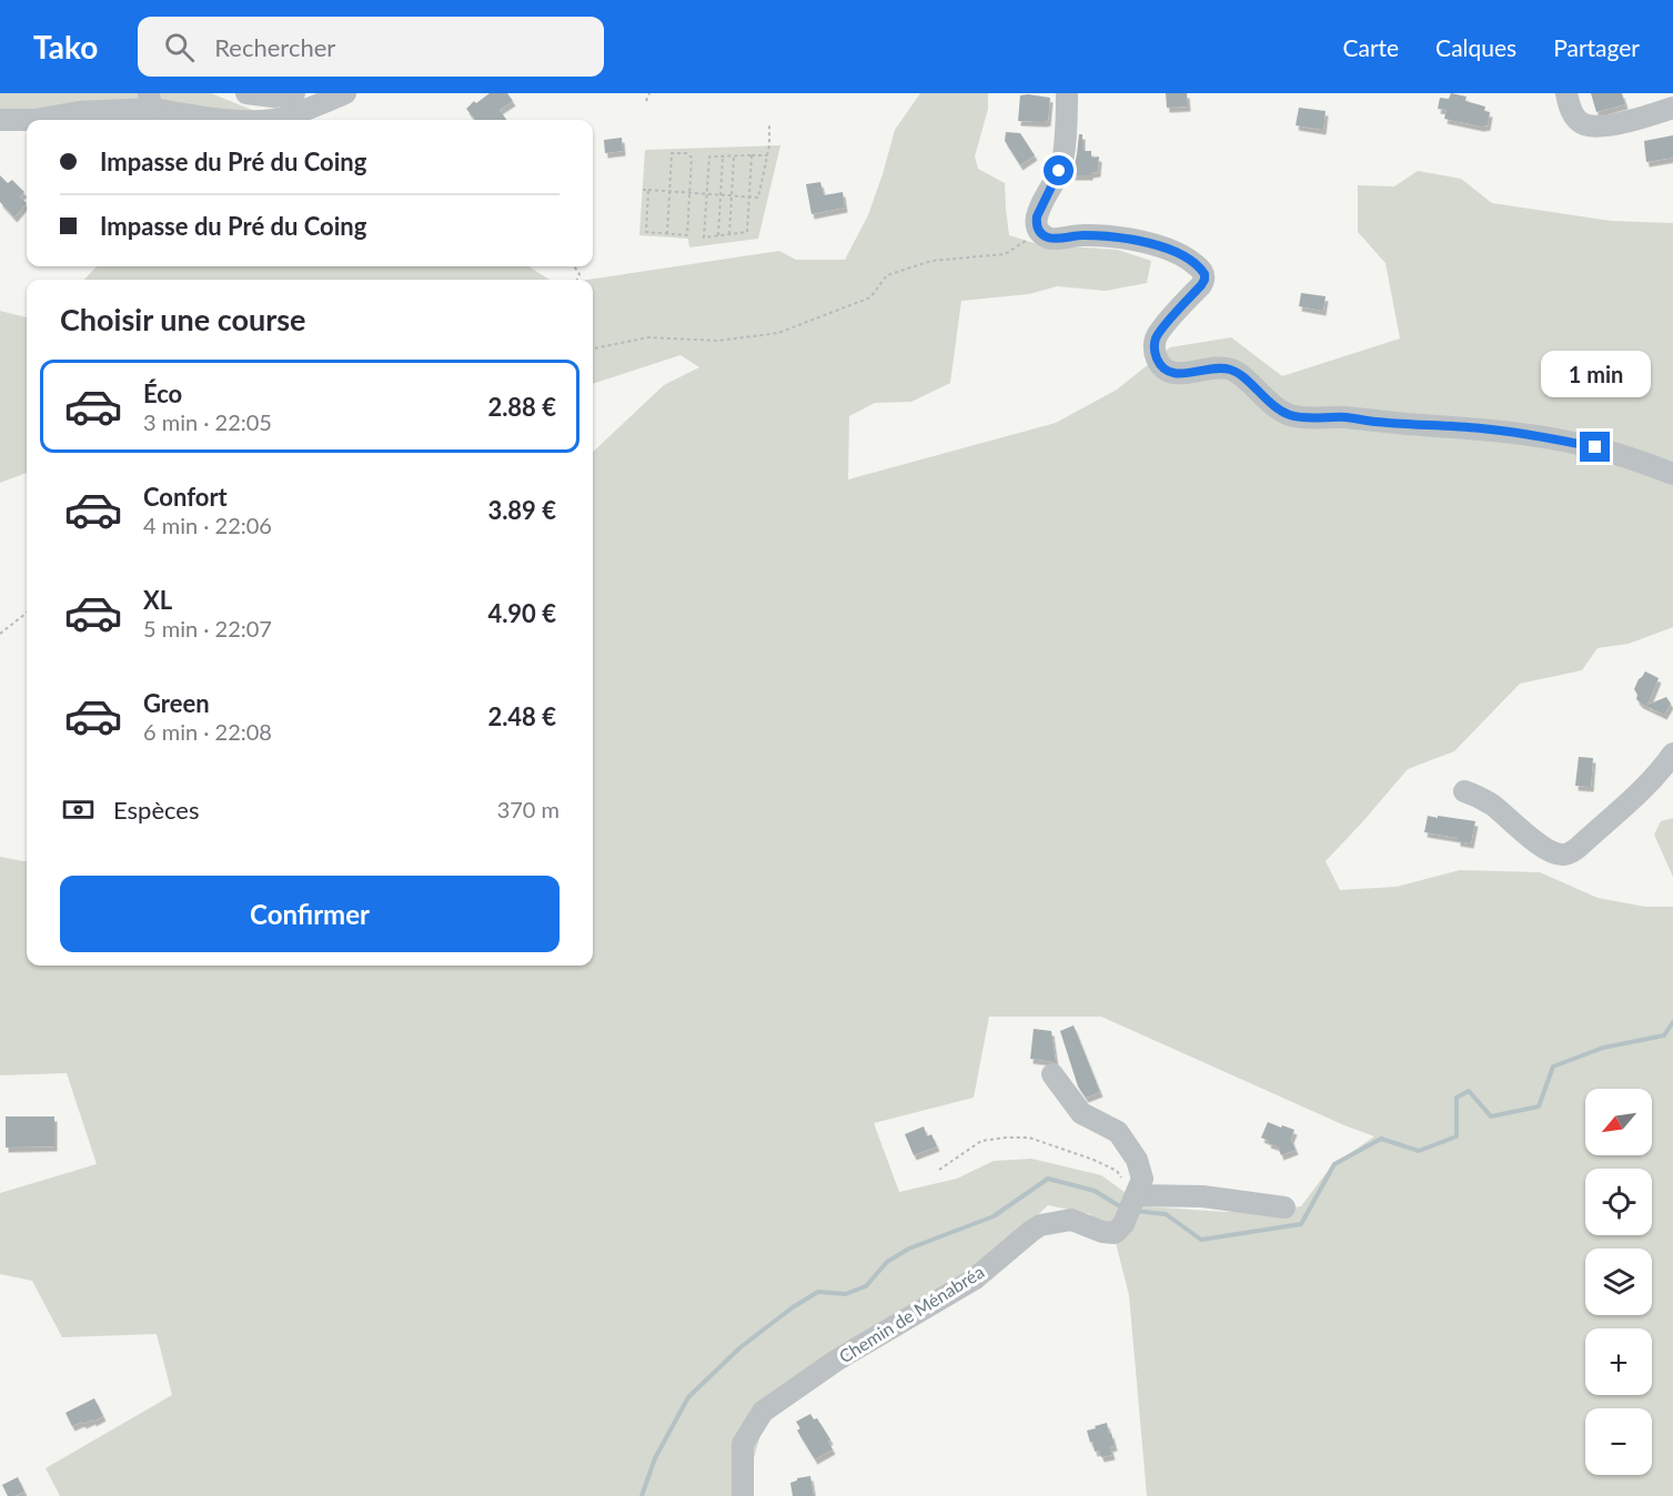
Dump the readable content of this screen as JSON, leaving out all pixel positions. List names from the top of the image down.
{
  "streets": {
    "street": ["Chemin de Ménabréa"]
  },
  "north": "bottom left",
  "page": {
    "header": "Tako",
    "search": "Rechercher",
    "nav": ["Carte", "Calques", "Partager"],
    "banner": ["Impasse du Pré du Coing", "Impasse du Pré du Coing"],
    "heading": "Choisir une course",
    "bubble": "1 min",
    "list": [
      {
        "name": "Éco",
        "note": "3 min · 22:05",
        "value": "2.88 €"
      },
      {
        "name": "Confort",
        "note": "4 min · 22:06",
        "value": "3.89 €"
      },
      {
        "name": "XL",
        "note": "5 min · 22:07",
        "value": "4.90 €"
      },
      {
        "name": "Green",
        "note": "6 min · 22:08",
        "value": "2.48 €"
      }
    ],
    "pay": ["Espèces", "370 m"],
    "buttons": "Confirmer",
    "map_buttons": ["+", "−"]
  }
}
